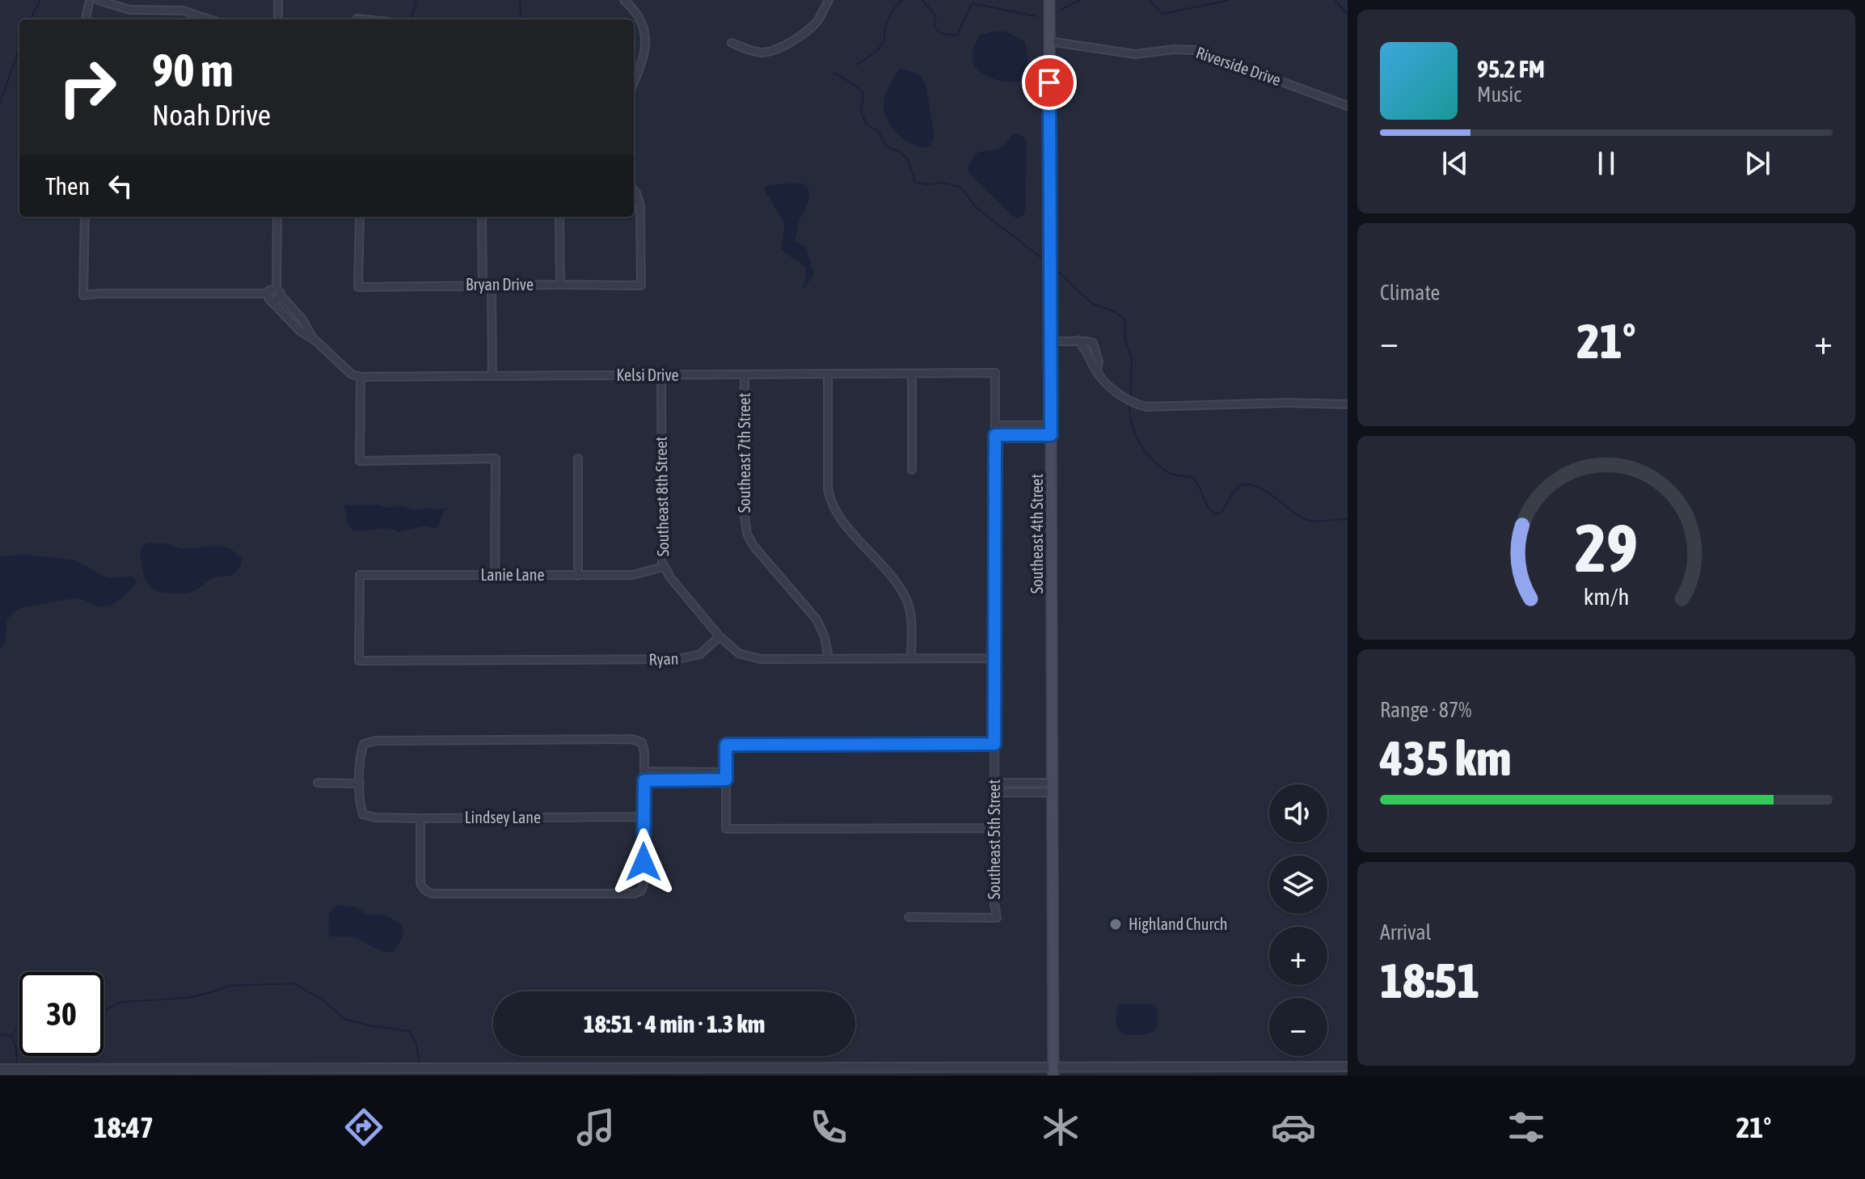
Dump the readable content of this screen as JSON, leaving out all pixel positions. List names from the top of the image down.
{
  "streets": {
    "main road": ["Southeast 4th Street"],
    "street": [
      "Riverside Drive",
      "Bryan Drive",
      "Kelsi Drive",
      "Southeast 7th Street",
      "Southeast 8th Street",
      "Lanie Lane",
      "Ryan",
      "Lindsey Lane",
      "Southeast 5th Street"
    ]
  },
  "crossings": [
    ["Riverside Drive", "Southeast 4th Street"],
    ["Kelsi Drive", "Southeast 7th Street"],
    ["Kelsi Drive", "Southeast 8th Street"],
    ["Kelsi Drive", "Southeast 5th Street"],
    ["Southeast 8th Street", "Lanie Lane"],
    ["Southeast 8th Street", "Ryan"],
    ["Lanie Lane", "Ryan"]
  ],
  "places": ["Highland Church"],
  "page": {
    "turn": ["90 m", "Noah Drive"],
    "song": ["95.2 FM", "Music"],
    "then": "Then",
    "tile": [
      "Climate",
      ["Range · 87%", "435 km"],
      ["Arrival", "18:51"]
    ],
    "heat": ["−", "21°", "+"],
    "map_buttons": ["+", "−"],
    "limit": "30",
    "trip": "18:51 · 4 min · 1.3 km",
    "tabs": ["18:47", "21°"],
    "gauge": ["29", "km/h"]
  }
}
